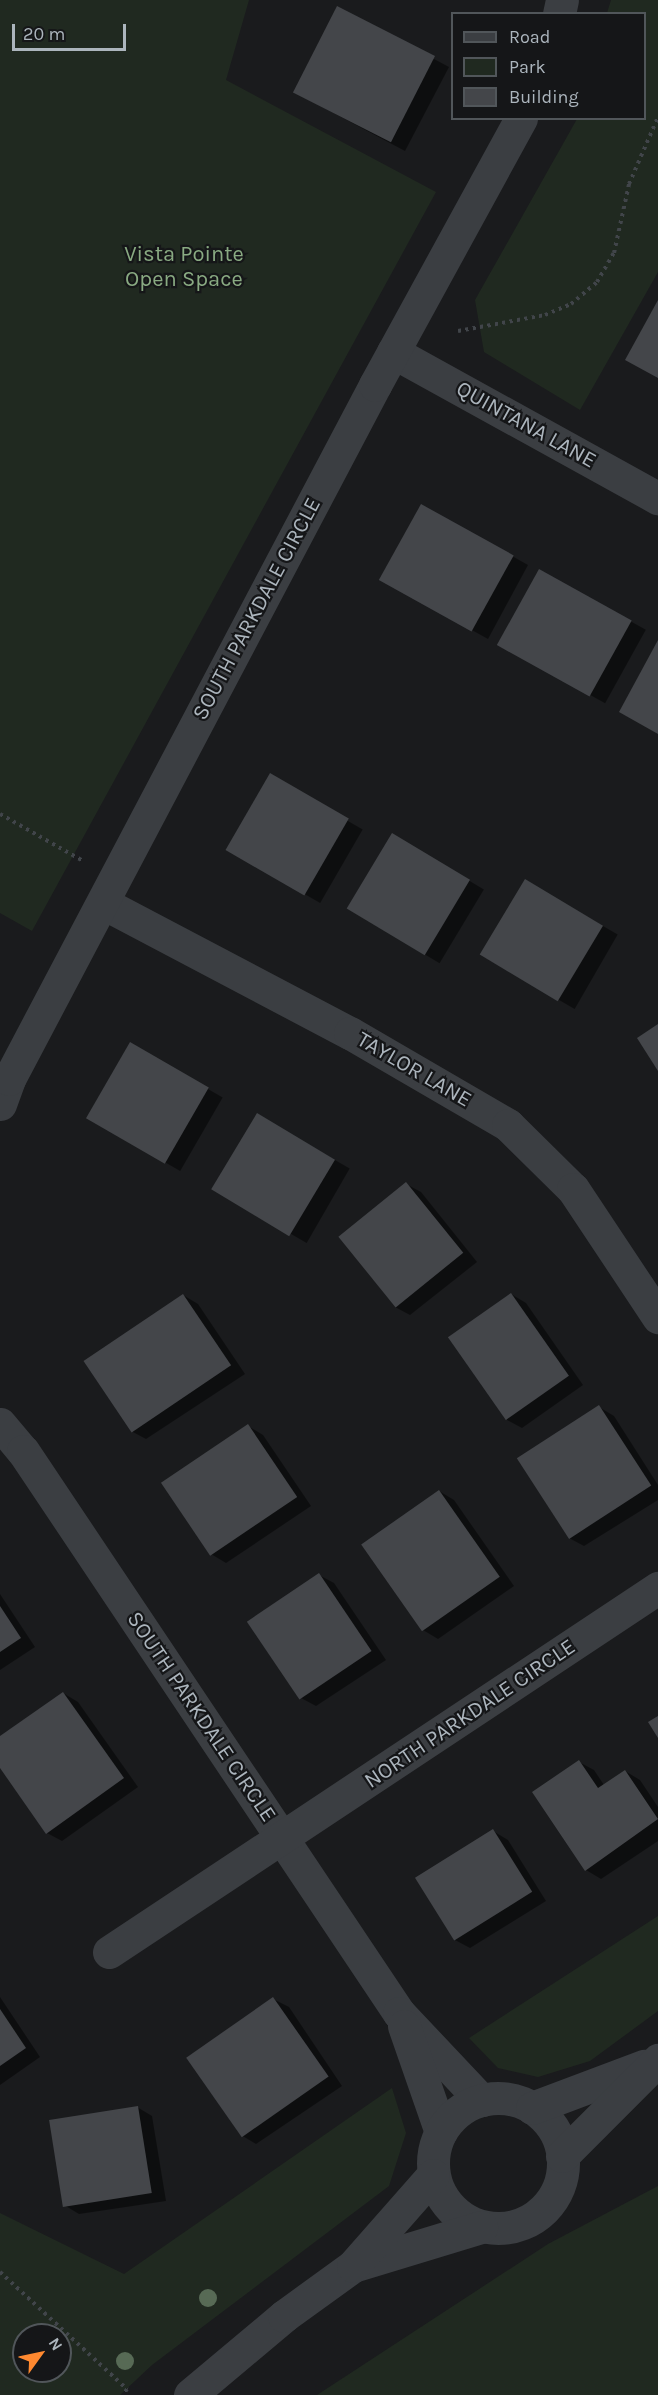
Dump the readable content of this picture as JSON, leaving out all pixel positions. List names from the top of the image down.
{
  "streets": {
    "street": [
      "QUINTANA LANE",
      "SOUTH PARKDALE CIRCLE",
      "TAYLOR LANE",
      "NORTH PARKDALE CIRCLE"
    ]
  },
  "crossings": [
    ["QUINTANA LANE", "SOUTH PARKDALE CIRCLE"],
    ["SOUTH PARKDALE CIRCLE", "TAYLOR LANE"],
    ["SOUTH PARKDALE CIRCLE", "NORTH PARKDALE CIRCLE"]
  ],
  "parks": ["Vista Pointe Open Space"],
  "legend": ["Road", "Park", "Building"],
  "scale_bar": "20 m",
  "north": "top right"
}
